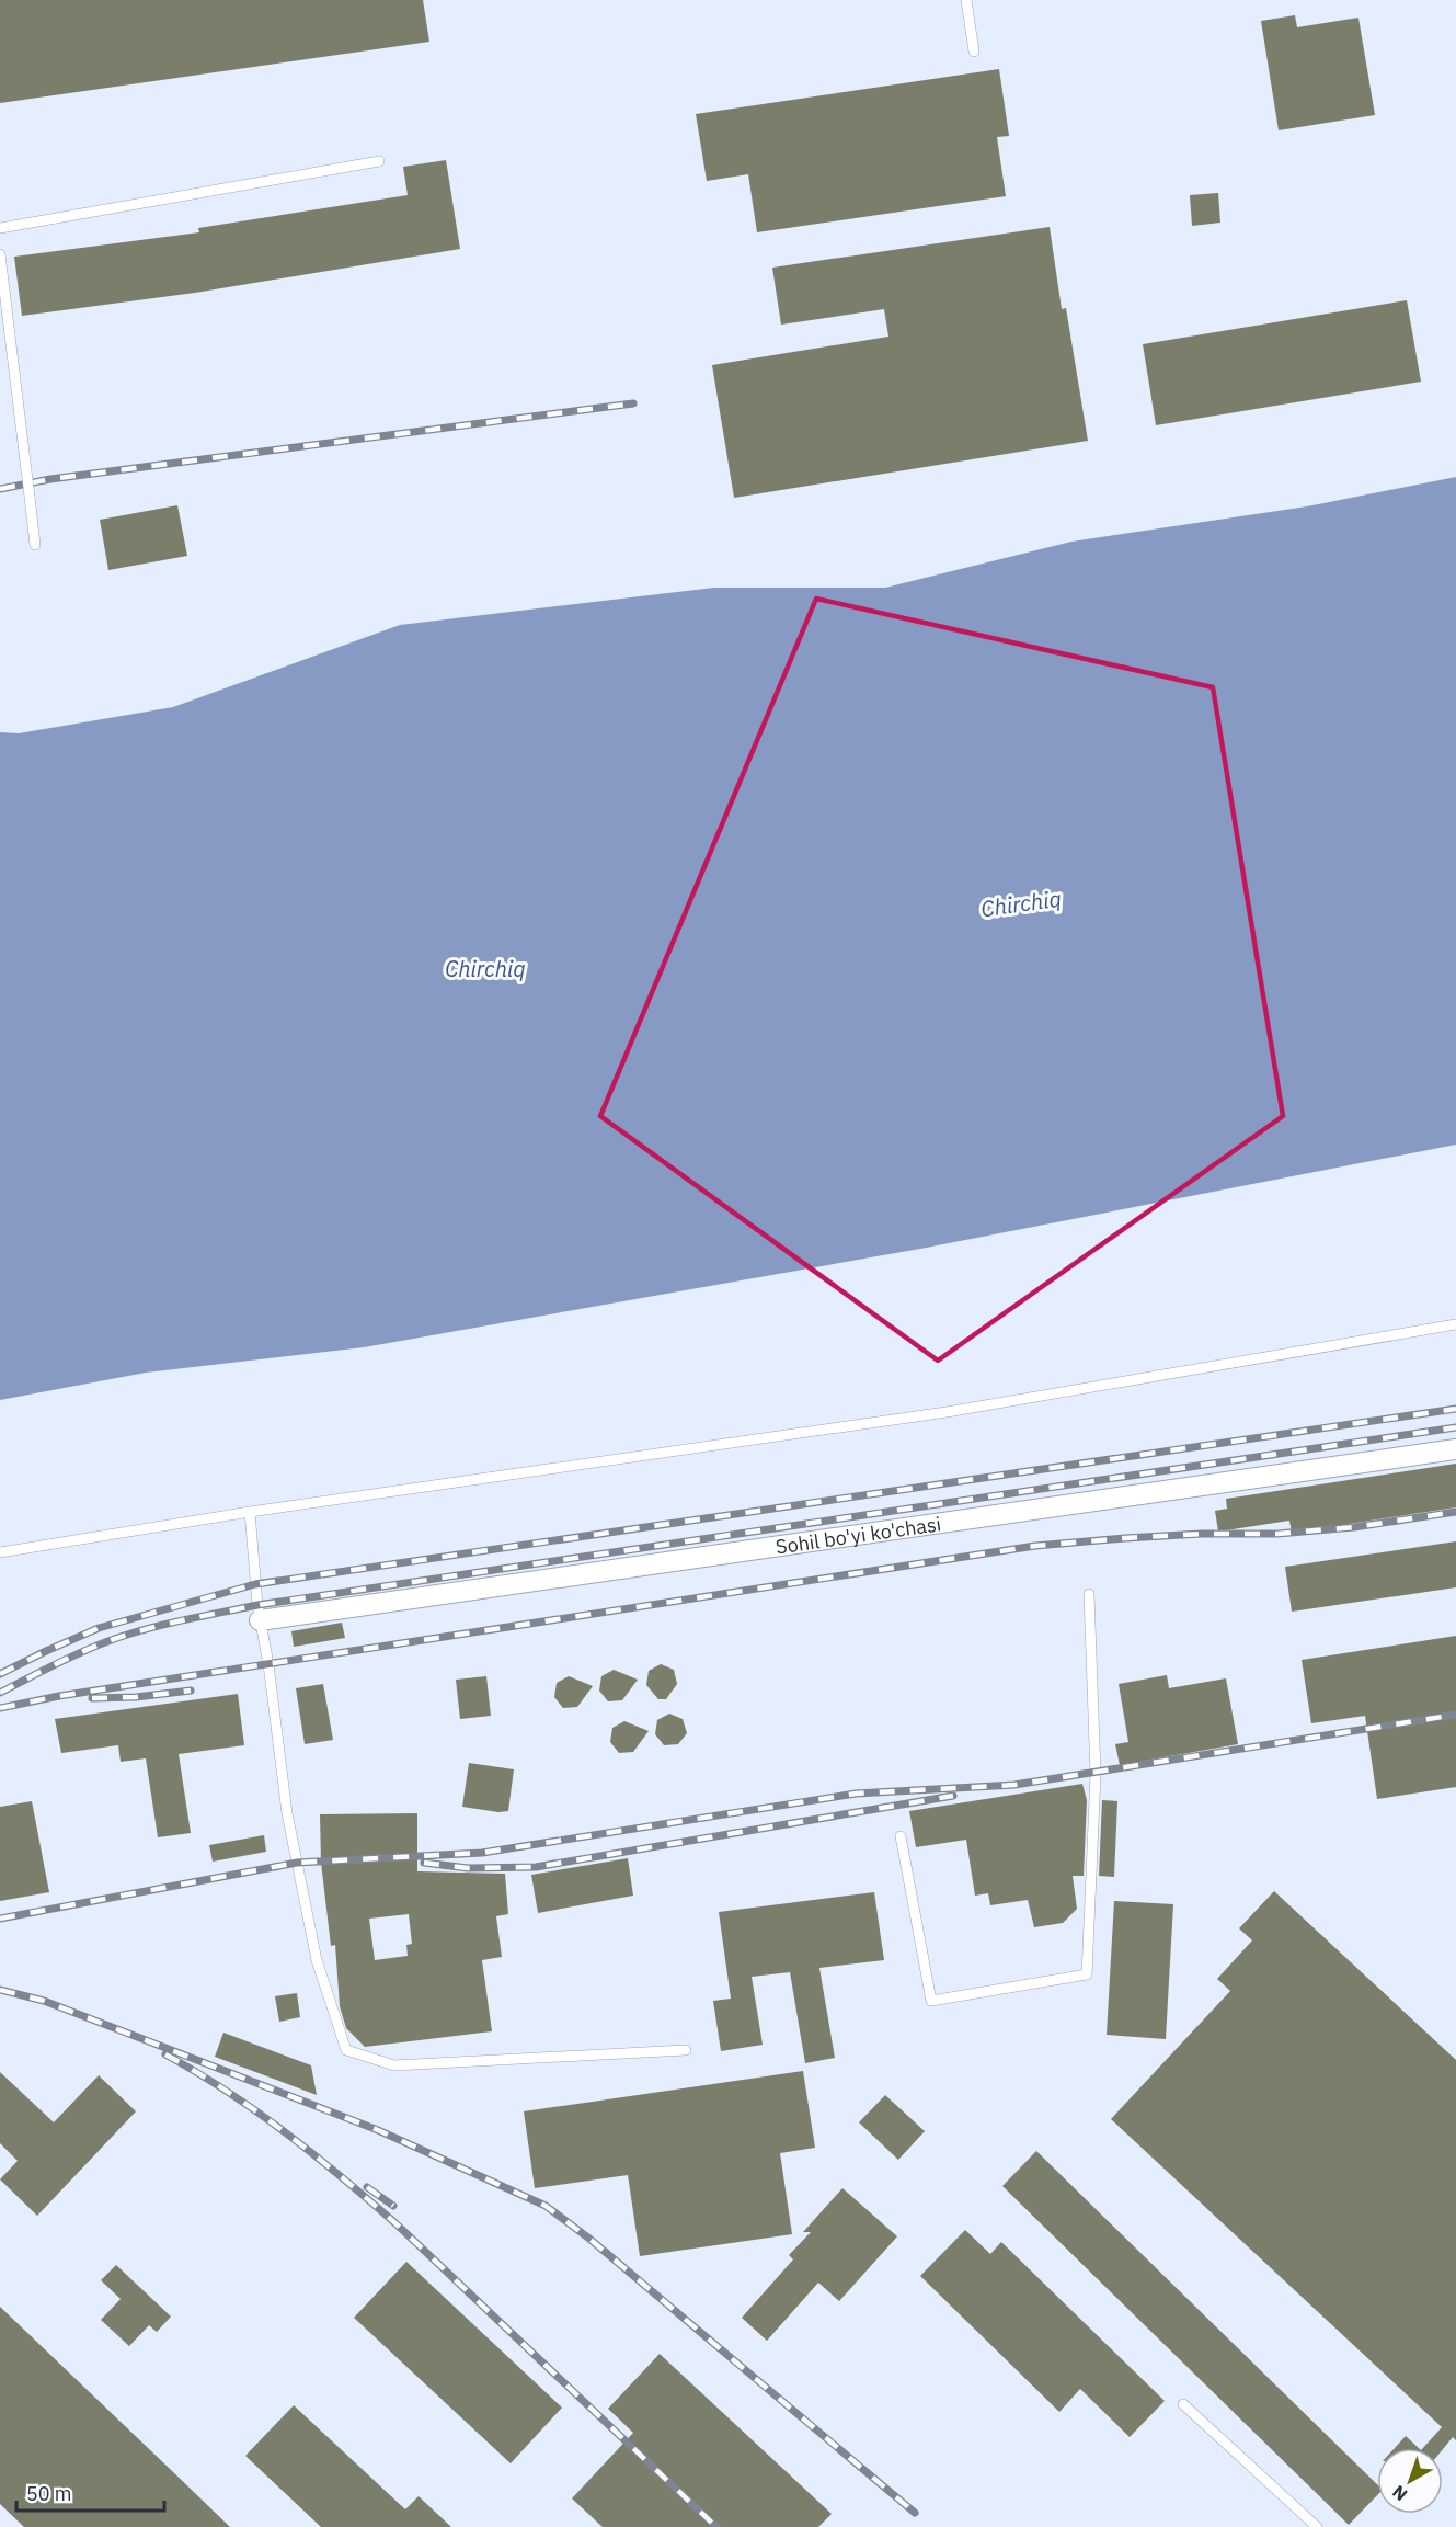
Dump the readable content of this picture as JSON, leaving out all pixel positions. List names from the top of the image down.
{
  "streets": {
    "street": ["Sohil bo'yi ko'chasi"]
  },
  "water": ["Chirchiq"],
  "scale_bar": "50 m",
  "north": "bottom left"
}
